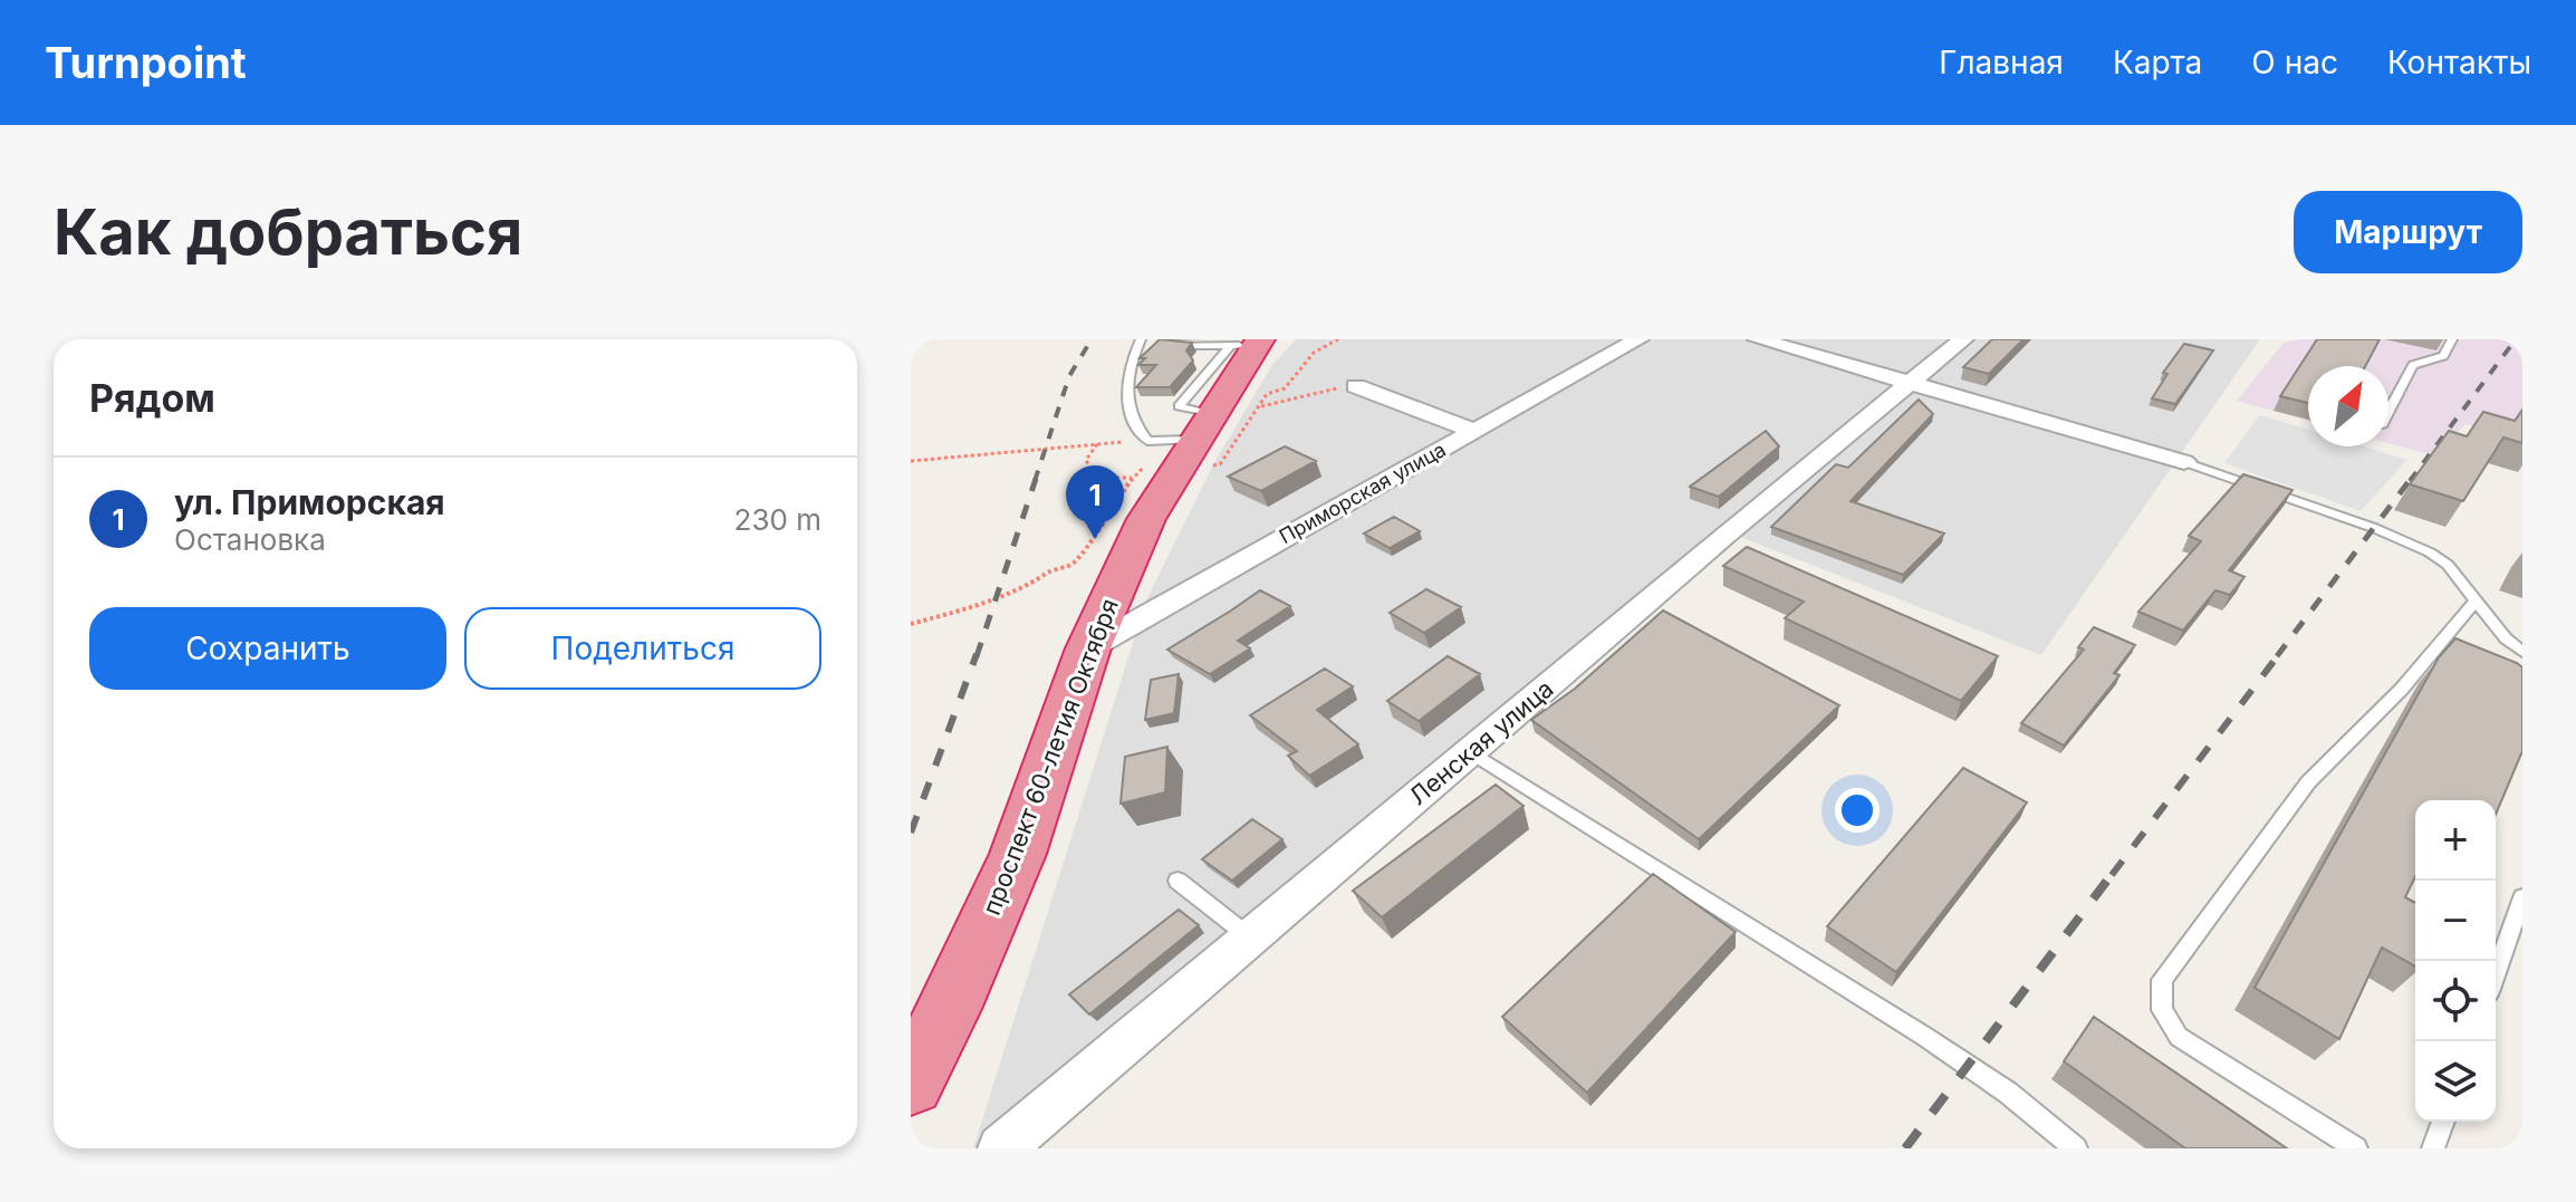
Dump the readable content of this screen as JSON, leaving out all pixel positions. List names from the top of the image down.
{
  "streets": {
    "highway": ["проспект 60-летия Октября"],
    "street": ["Приморская улица", "Ленская улица"]
  },
  "crossings": [
    ["Приморская улица", "проспект 60-летия Октября"]
  ],
  "north": "top right",
  "page": {
    "header": "Turnpoint",
    "nav": [
      "Главная",
      "Карта",
      "О нас",
      "Контакты"
    ],
    "buttons": [
      "Маршрут",
      ["Сохранить", "Поделиться"]
    ],
    "title": "Как добраться",
    "heading": "Рядом",
    "list": [
      {
        "mark": "1",
        "name": "ул. Приморская",
        "note": "Остановка",
        "value": "230 m"
      }
    ],
    "pins": "1",
    "map_buttons": ["+", "−"]
  }
}
